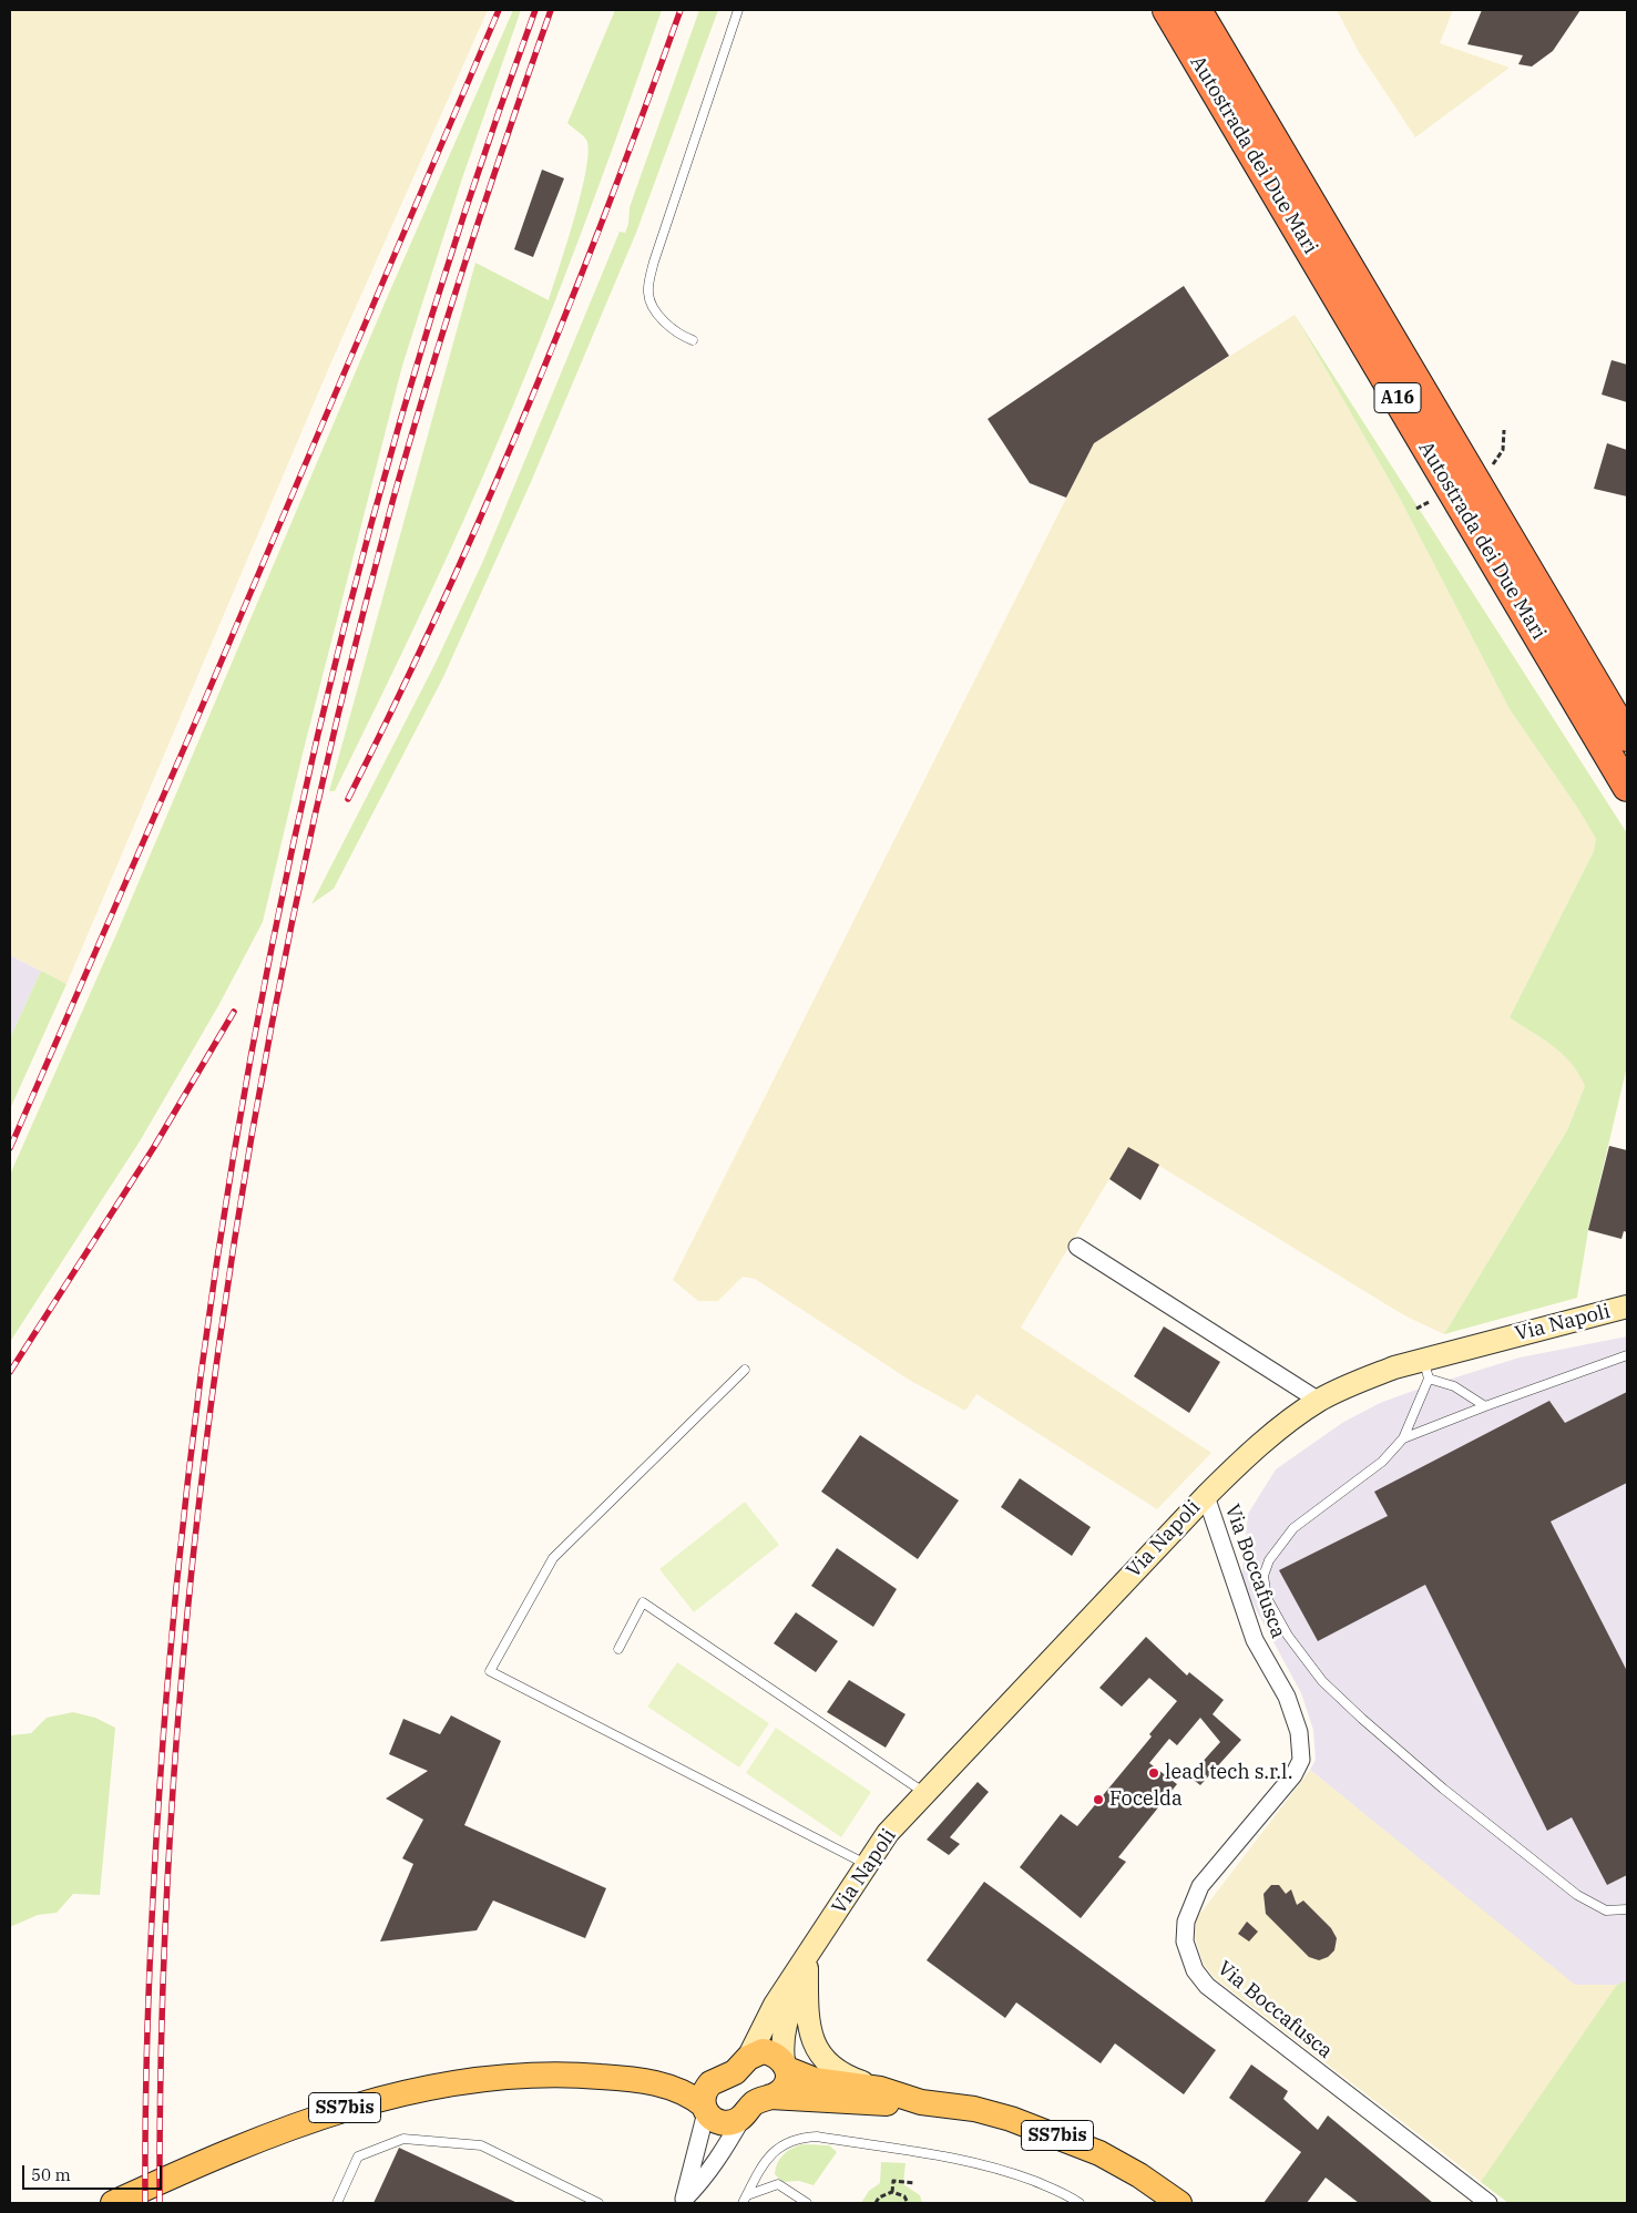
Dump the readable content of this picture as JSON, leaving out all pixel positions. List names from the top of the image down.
{
  "streets": {
    "highway": ["Autostrada dei Due Mari", "A16"],
    "main road": ["Via Napoli", "SS7bis"],
    "street": ["Via Boccafusca"]
  },
  "crossings": [
    ["Via Napoli", "Via Boccafusca"],
    ["Via Napoli", "SS7bis"]
  ],
  "places": ["lead tech s.r.l.", "Focelda"],
  "scale_bar": "50 m"
}
